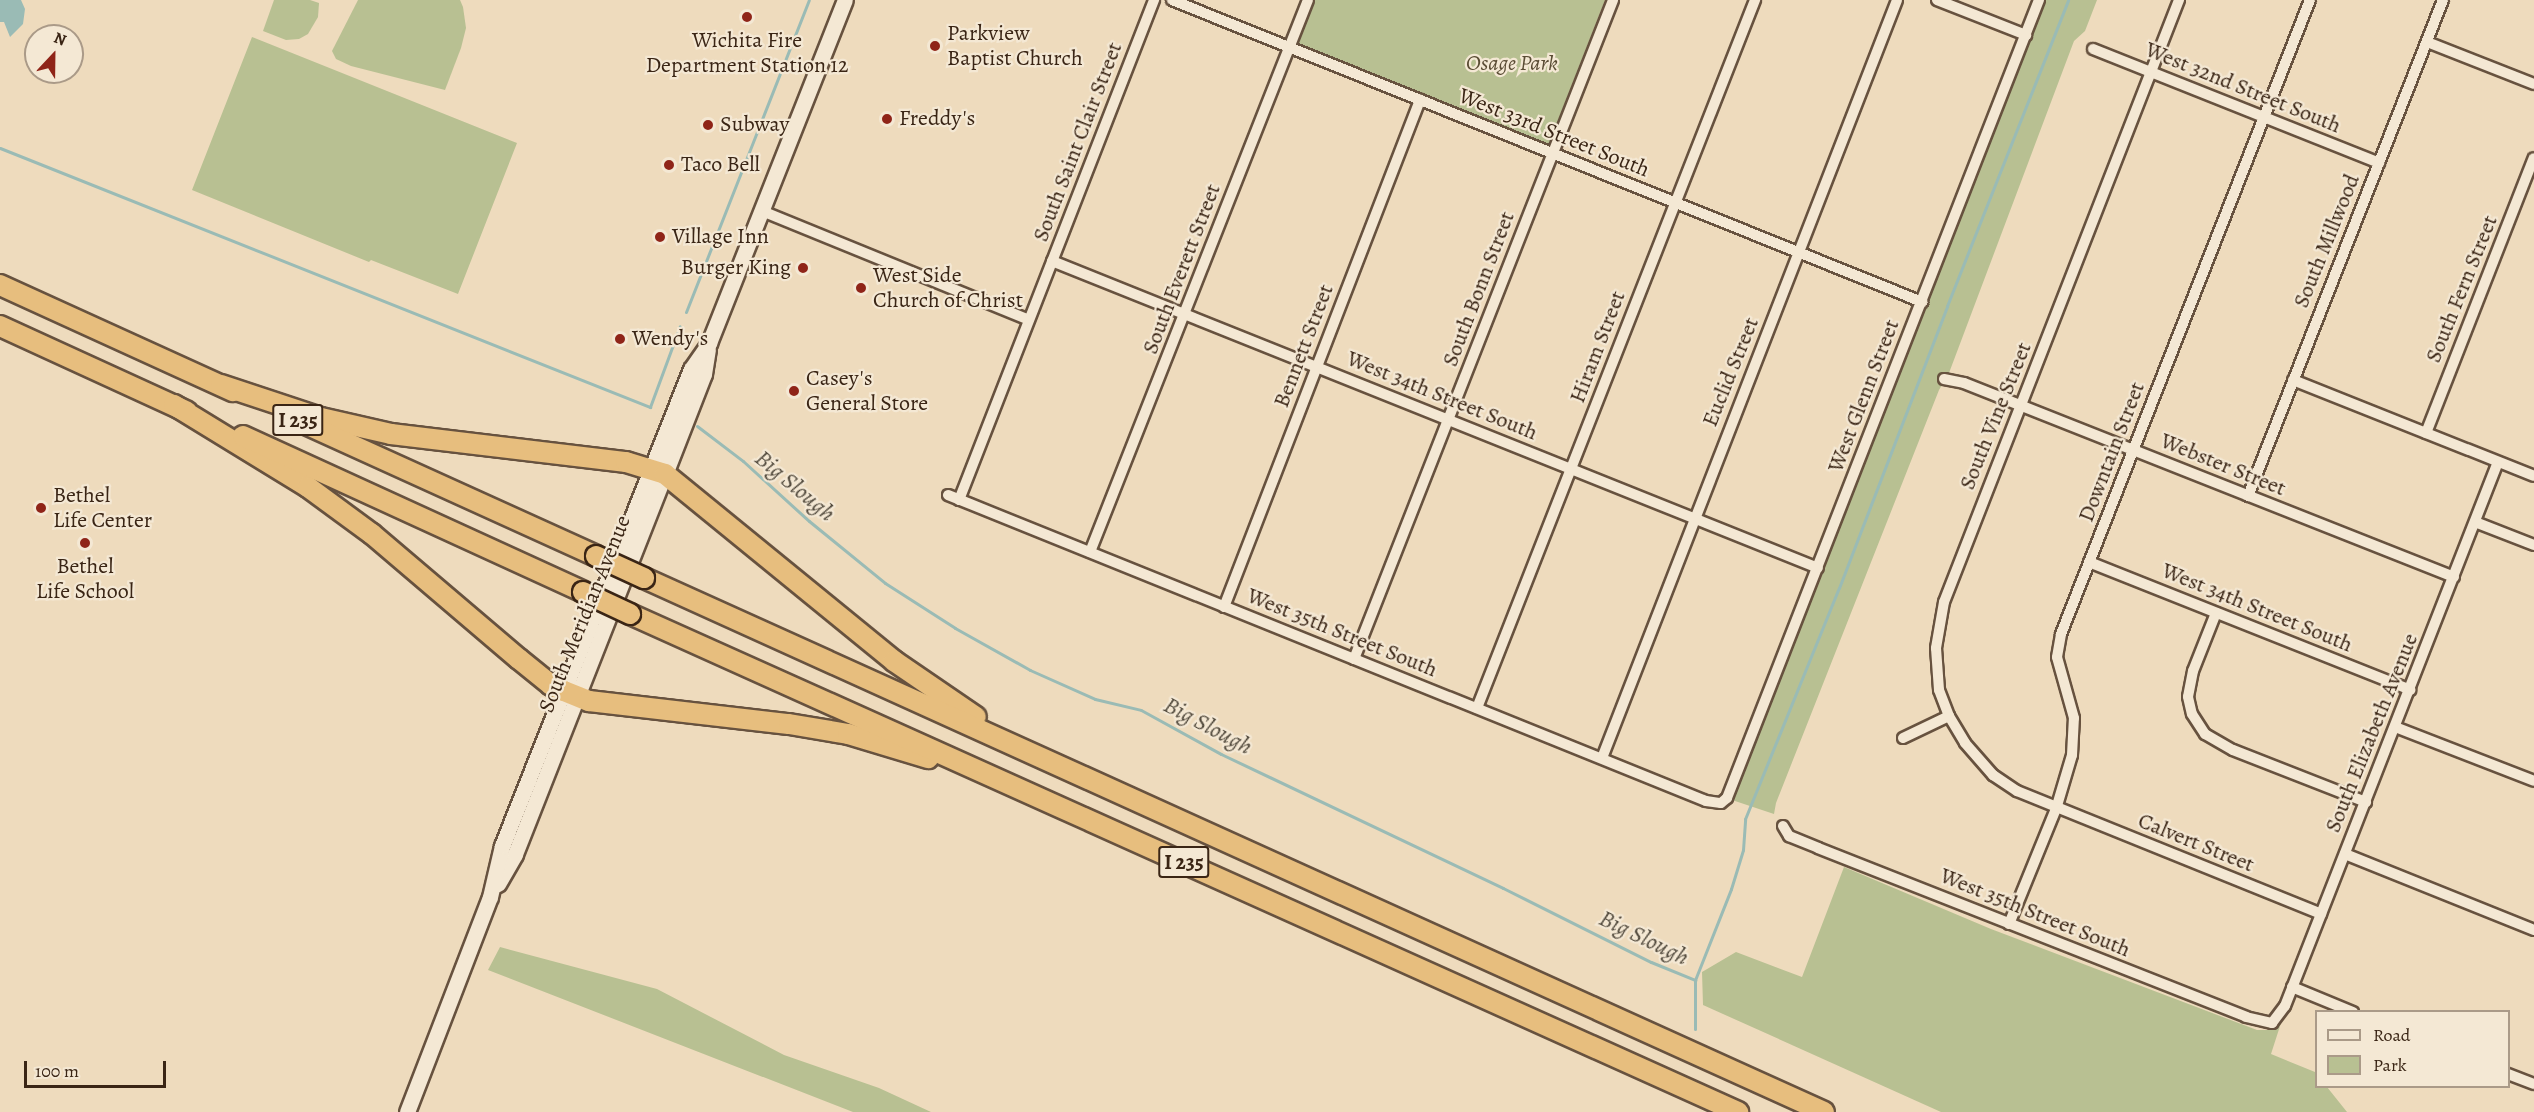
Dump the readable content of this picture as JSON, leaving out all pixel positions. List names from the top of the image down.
{
  "streets": {
    "highway": ["I 235"],
    "main road": ["South Meridian Avenue"],
    "street": [
      "West 32nd Street South",
      "West 33rd Street South",
      "South Saint Clair Street",
      "South Millwood",
      "South Everett Street",
      "South Bonn Street",
      "South Fern Street",
      "Bennett Street",
      "Hiram Street",
      "Euclid Street",
      "West 34th Street South",
      "West Glenn Street",
      "South Vine Street",
      "Downtain Street",
      "Webster Street",
      "West 35th Street South",
      "South Elizabeth Avenue",
      "Calvert Street"
    ]
  },
  "crossings": [
    ["West 32nd Street South", "South Millwood"],
    ["West 32nd Street South", "South Vine Street"],
    ["West 32nd Street South", "Downtain Street"],
    ["West 33rd Street South", "South Everett Street"],
    ["West 33rd Street South", "South Bonn Street"],
    ["West 33rd Street South", "Bennett Street"],
    ["West 33rd Street South", "Hiram Street"],
    ["West 33rd Street South", "Euclid Street"],
    ["West 33rd Street South", "West Glenn Street"],
    ["South Saint Clair Street", "West 34th Street South"],
    ["South Saint Clair Street", "West 35th Street South"],
    ["South Millwood", "Webster Street"],
    ["South Everett Street", "West 34th Street South"],
    ["South Everett Street", "West 35th Street South"],
    ["South Bonn Street", "West 34th Street South"],
    ["South Bonn Street", "West 35th Street South"],
    ["Bennett Street", "West 34th Street South"],
    ["Bennett Street", "West 35th Street South"],
    ["Hiram Street", "West 34th Street South"],
    ["Hiram Street", "West 35th Street South"],
    ["Euclid Street", "West 34th Street South"],
    ["Euclid Street", "West 35th Street South"],
    ["West 34th Street South", "West Glenn Street"],
    ["West 34th Street South", "Downtain Street"],
    ["West 34th Street South", "South Elizabeth Avenue"],
    ["West Glenn Street", "West 35th Street South"],
    ["South Vine Street", "Downtain Street"],
    ["South Vine Street", "Webster Street"],
    ["South Vine Street", "Calvert Street"],
    ["Downtain Street", "Webster Street"],
    ["Downtain Street", "West 35th Street South"],
    ["Downtain Street", "Calvert Street"],
    ["Webster Street", "South Elizabeth Avenue"],
    ["West 35th Street South", "South Elizabeth Avenue"],
    ["South Elizabeth Avenue", "Calvert Street"]
  ],
  "water": ["Big Slough"],
  "parks": ["Osage Park"],
  "places": [
    "Wichita Fire Department Station 12",
    "Parkview Baptist Church",
    "Freddy's",
    "Subway",
    "Taco Bell",
    "Village Inn",
    "Burger King",
    "West Side Church of Christ",
    "Wendy's",
    "Casey's General Store",
    "Bethel Life Center",
    "Bethel Life School"
  ],
  "legend": ["Road", "Park"],
  "scale_bar": "100 m",
  "north": "top"
}
